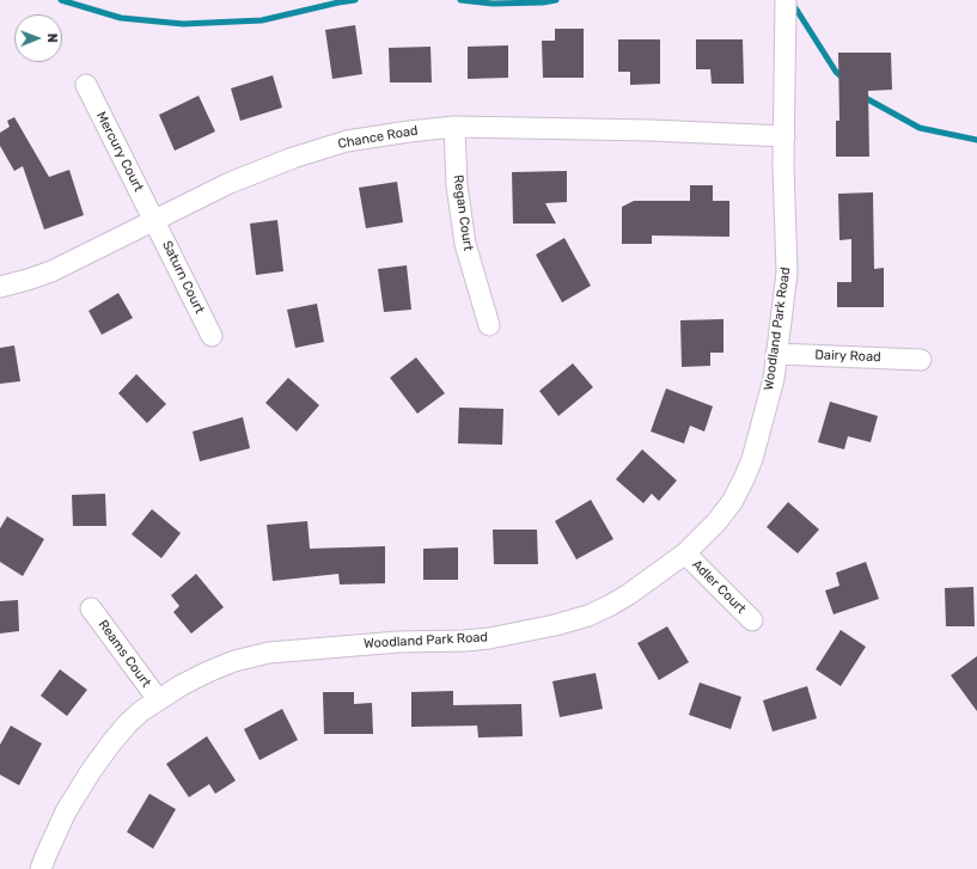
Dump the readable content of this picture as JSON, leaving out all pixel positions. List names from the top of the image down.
{
  "streets": {
    "street": [
      "Chance Road",
      "Mercury Court",
      "Regan Court",
      "Saturn Court",
      "Woodland Park Road",
      "Dairy Road",
      "Adler Court",
      "Reams Court"
    ]
  },
  "crossings": [
    ["Chance Road", "Mercury Court"],
    ["Chance Road", "Regan Court"],
    ["Chance Road", "Saturn Court"],
    ["Chance Road", "Woodland Park Road"],
    ["Mercury Court", "Saturn Court"],
    ["Woodland Park Road", "Dairy Road"],
    ["Woodland Park Road", "Adler Court"],
    ["Woodland Park Road", "Reams Court"]
  ],
  "north": "right"
}
